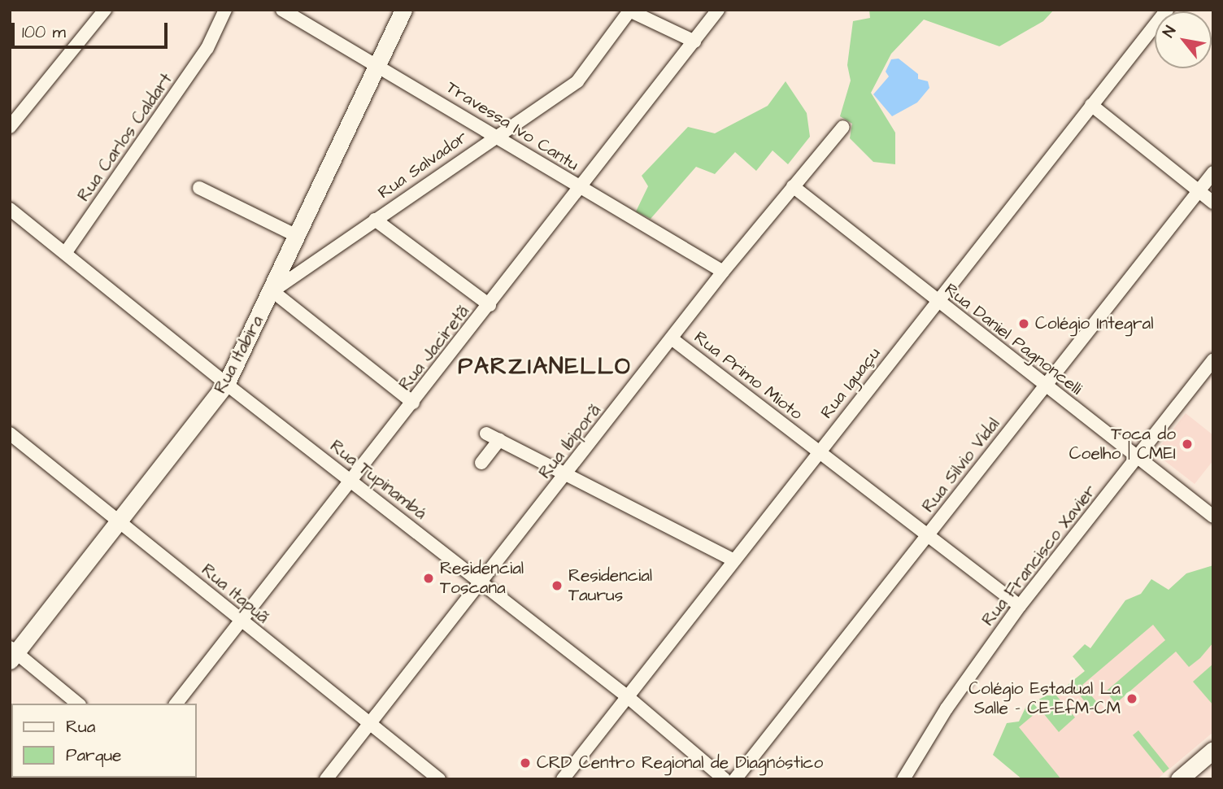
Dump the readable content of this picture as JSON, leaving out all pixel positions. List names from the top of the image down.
{
  "streets": {
    "street": [
      "Travessa Ivo Cantu",
      "Rua Carlos Caldart",
      "Rua Salvador",
      "Rua Daniel Pagnoncelli",
      "Rua Jaciretã",
      "Rua Itabira",
      "Rua Primo Mioto",
      "Rua Iguaçu",
      "Rua Ibiporã",
      "Rua Silvio Vidal",
      "Rua Tupinambá",
      "Rua Francisco Xavier",
      "Rua Itapuã"
    ]
  },
  "crossings": [
    ["Travessa Ivo Cantu", "Rua Salvador"],
    ["Travessa Ivo Cantu", "Rua Jaciretã"],
    ["Travessa Ivo Cantu", "Rua Itabira"],
    ["Travessa Ivo Cantu", "Rua Ibiporã"],
    ["Rua Carlos Caldart", "Rua Tupinambá"],
    ["Rua Salvador", "Rua Itabira"],
    ["Rua Daniel Pagnoncelli", "Rua Iguaçu"],
    ["Rua Daniel Pagnoncelli", "Rua Ibiporã"],
    ["Rua Daniel Pagnoncelli", "Rua Silvio Vidal"],
    ["Rua Daniel Pagnoncelli", "Rua Francisco Xavier"],
    ["Rua Jaciretã", "Rua Tupinambá"],
    ["Rua Jaciretã", "Rua Itapuã"],
    ["Rua Itabira", "Rua Tupinambá"],
    ["Rua Itabira", "Rua Itapuã"],
    ["Rua Primo Mioto", "Rua Iguaçu"],
    ["Rua Primo Mioto", "Rua Ibiporã"],
    ["Rua Primo Mioto", "Rua Silvio Vidal"],
    ["Rua Primo Mioto", "Rua Francisco Xavier"],
    ["Rua Iguaçu", "Rua Tupinambá"],
    ["Rua Ibiporã", "Rua Tupinambá"],
    ["Rua Ibiporã", "Rua Itapuã"]
  ],
  "districts": ["PARZIANELLO"],
  "places": [
    "Colégio Integral",
    "Toca do Coelho | CMEI",
    "Residencial Toscana",
    "Residencial Taurus",
    "Colégio Estadual La Salle - CE-EfM-CM",
    "CRD Centro Regional de Diagnóstico"
  ],
  "legend": ["Rua", "Parque"],
  "scale_bar": "100 m",
  "north": "top left"
}
